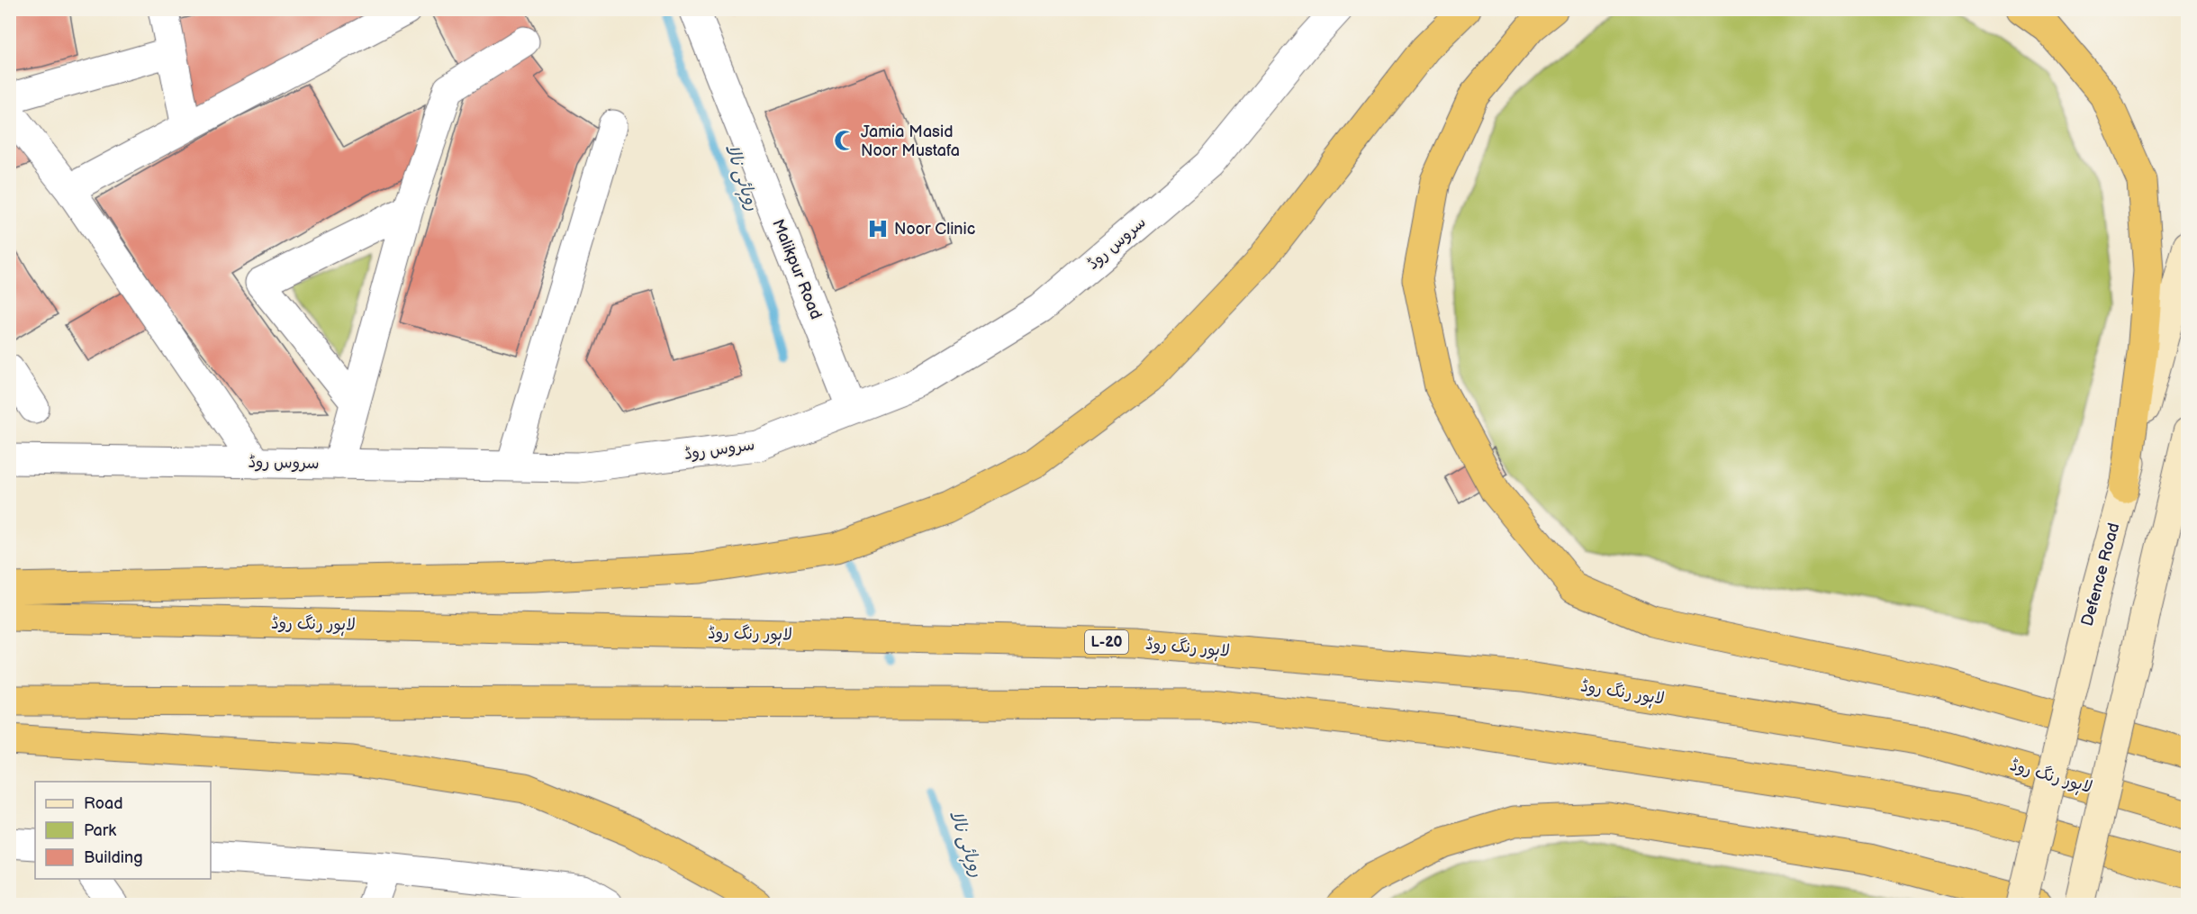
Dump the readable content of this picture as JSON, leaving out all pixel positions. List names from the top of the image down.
{
  "streets": {
    "highway": ["لاہور رنگ روڈ", "L-20"],
    "main road": ["Defence Road"],
    "street": ["سروس روڈ", "Malikpur Road"]
  },
  "crossings": [
    ["سروس روڈ", "Malikpur Road"]
  ],
  "water": ["روہائی نالا"],
  "places": {
    "mosque": ["Jamia Masid Noor Mustafa"],
    "hospital": ["Noor Clinic"]
  },
  "legend": ["Road", "Park", "Building"]
}
